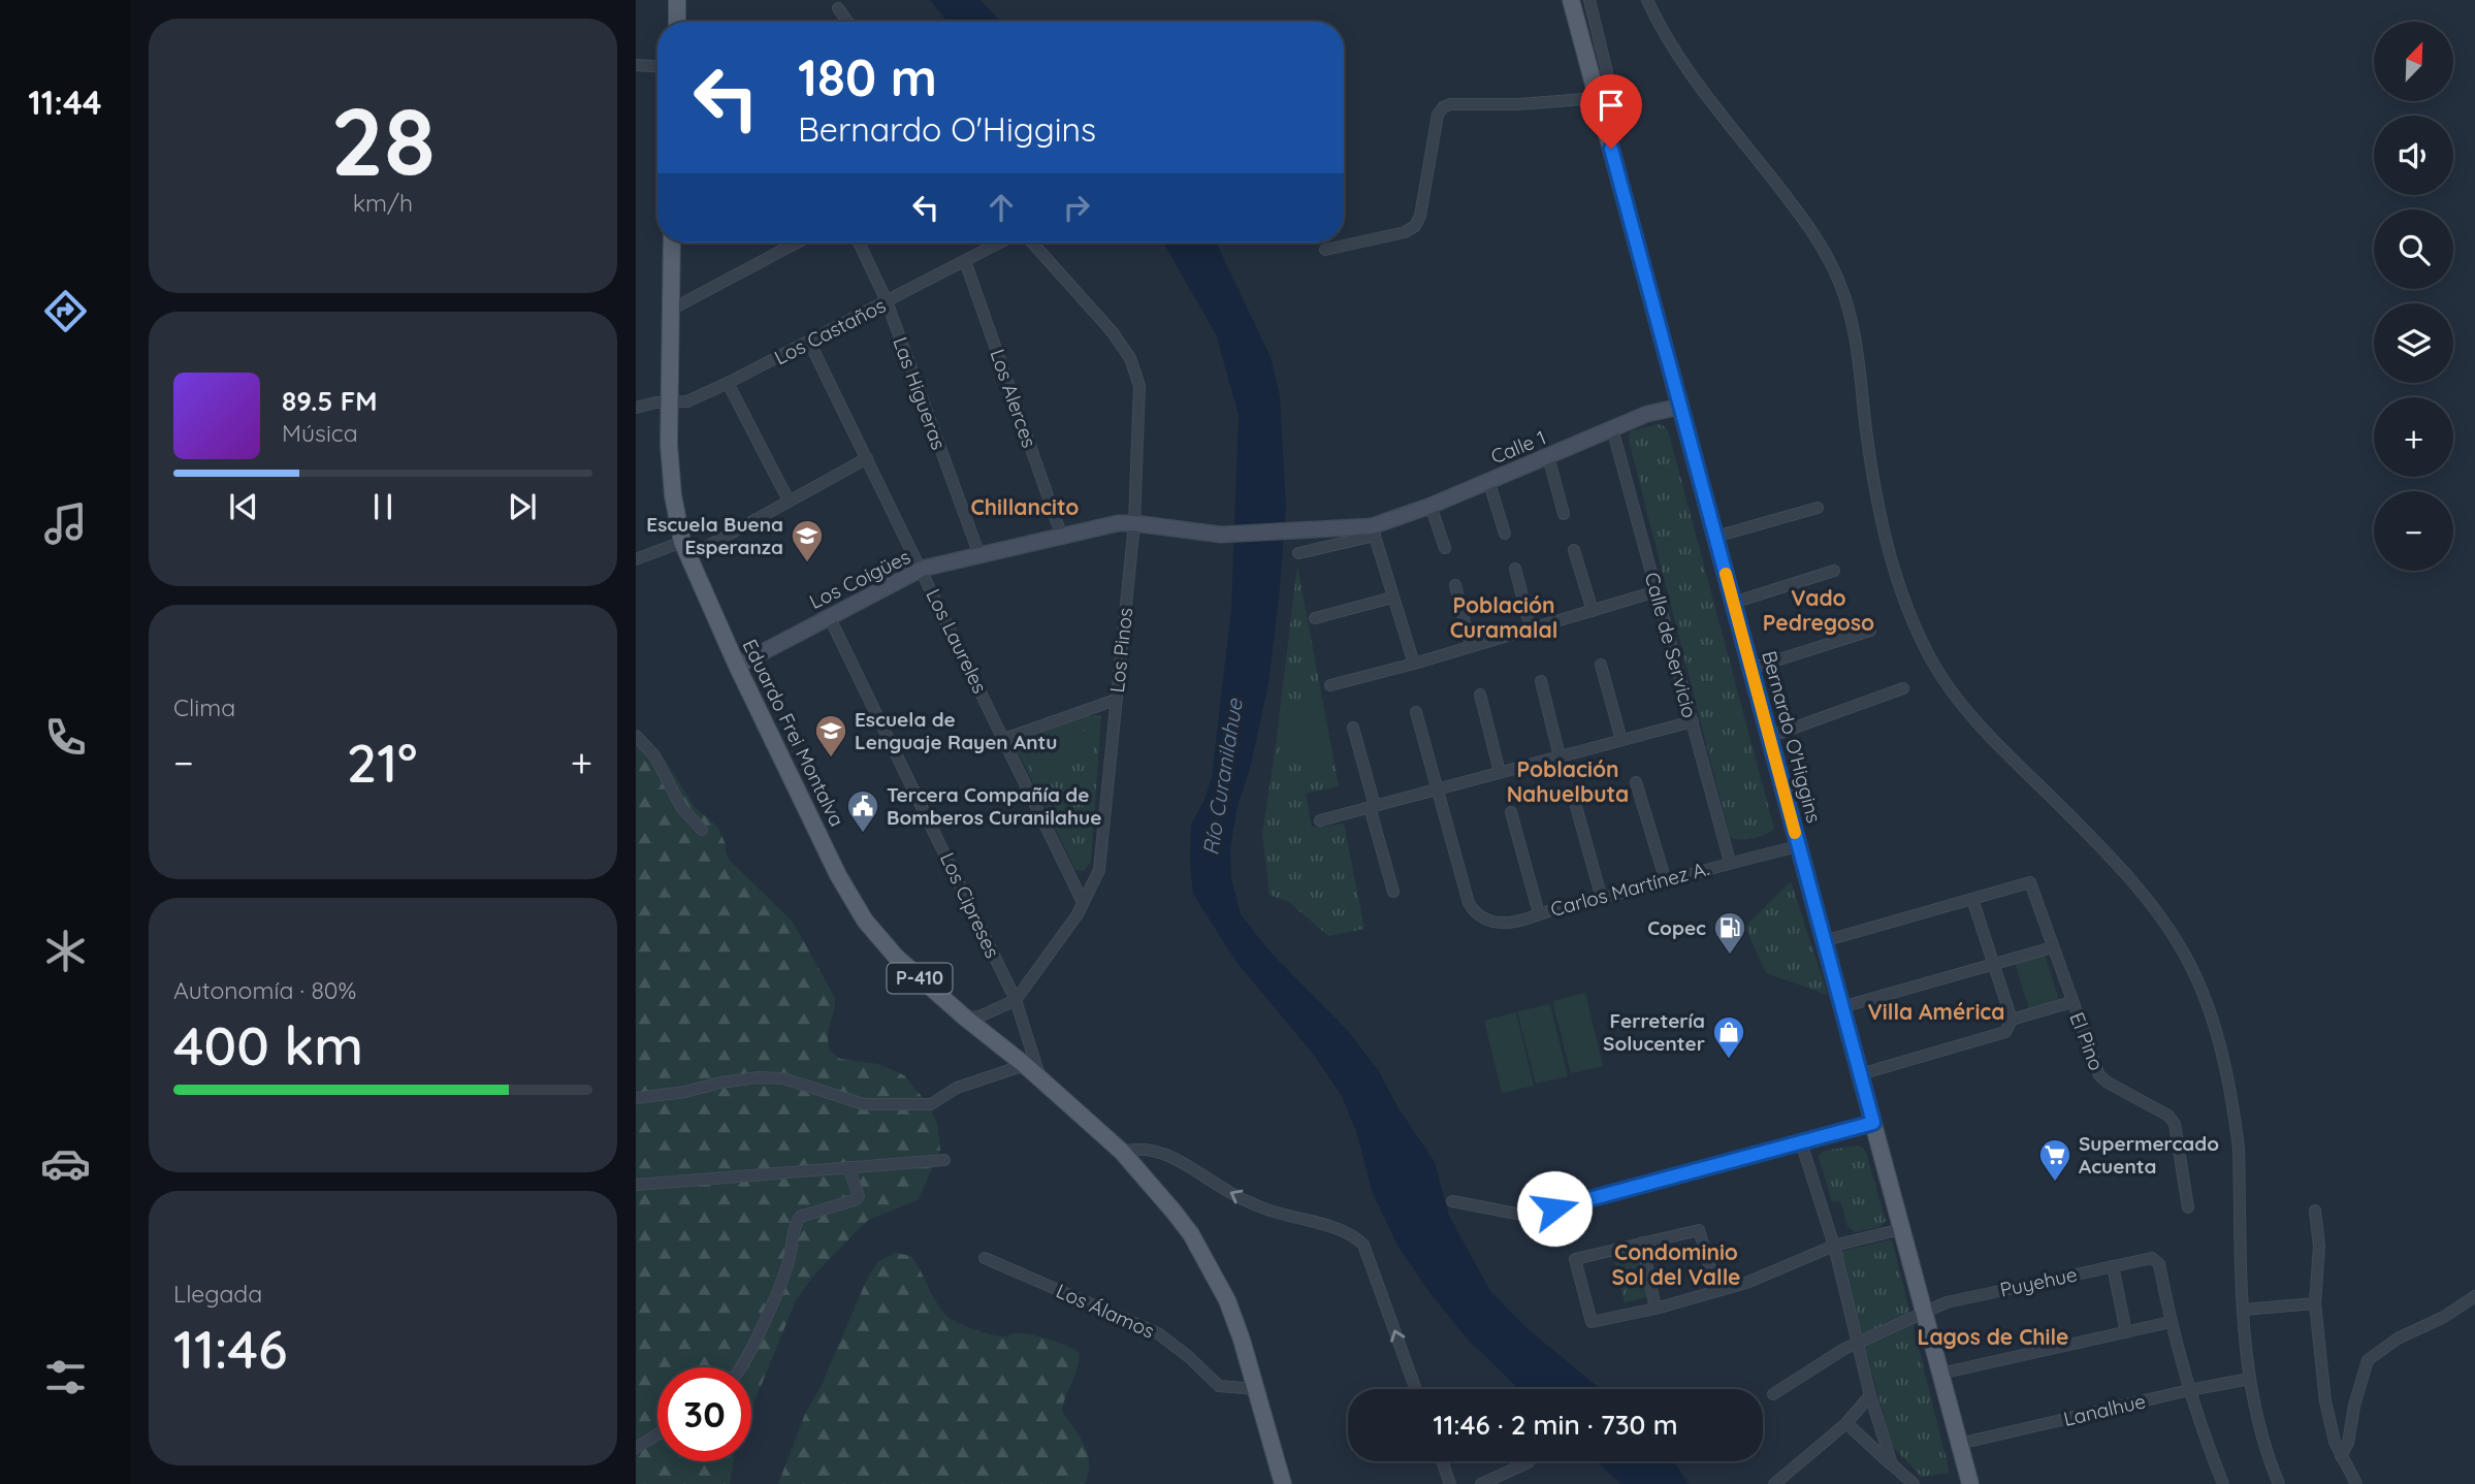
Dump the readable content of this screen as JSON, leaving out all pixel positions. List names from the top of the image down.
{
  "streets": {
    "main road": ["Eduardo Frei Montalva", "Bernardo O'Higgins", "P-410"],
    "street": [
      "Los Castaños",
      "Las Higueras",
      "Los Alerces",
      "Calle 1",
      "Los Coigües",
      "Los Laureles",
      "Calle de Servicio",
      "Los Pinos",
      "Carlos Martínez A.",
      "Los Cipreses",
      "El Pino",
      "Puyehue",
      "Los Álamos",
      "Lanalhue"
    ]
  },
  "crossings": [
    ["Los Castaños", "Las Higueras"],
    ["Los Castaños", "Los Alerces"],
    ["Los Castaños", "Los Laureles"],
    ["Los Castaños", "Eduardo Frei Montalva"],
    ["Las Higueras", "Los Coigües"],
    ["Los Alerces", "Los Coigües"],
    ["Calle 1", "Los Coigües"],
    ["Calle 1", "Calle de Servicio"],
    ["Calle 1", "Bernardo O'Higgins"],
    ["Los Coigües", "Los Laureles"],
    ["Los Coigües", "Los Pinos"],
    ["Los Coigües", "Eduardo Frei Montalva"],
    ["Los Coigües", "Los Cipreses"],
    ["Los Laureles", "Los Pinos"],
    ["Calle de Servicio", "Carlos Martínez A."],
    ["Los Pinos", "Los Cipreses"],
    ["Eduardo Frei Montalva", "Los Álamos"],
    ["Bernardo O'Higgins", "Carlos Martínez A."],
    ["Bernardo O'Higgins", "Puyehue"],
    ["Bernardo O'Higgins", "Lanalhue"]
  ],
  "districts": [
    "Chillancito",
    "Vado Pedregoso",
    "Población Curamalal",
    "Población Nahuelbuta",
    "Villa América",
    "Condominio Sol del Valle",
    "Lagos de Chile"
  ],
  "water": ["Río Curanilahue"],
  "places": {
    "school or university": ["Escuela Buena Esperanza", "Escuela de Lenguaje Rayen Antu"],
    "public building": ["Tercera Compañía de Bomberos Curanilahue"],
    "fuel station": ["Copec"],
    "shop": ["Ferretería Solucenter"],
    "supermarket": ["Supermercado Acuenta"]
  },
  "north": "top right",
  "page": {
    "tabs": "11:44",
    "tile": [
      ["28", "km/h"],
      "Clima",
      ["Autonomía · 80%", "400 km"],
      ["Llegada", "11:46"]
    ],
    "map_buttons": ["+", "−"],
    "turn": ["180 m", "Bernardo O'Higgins"],
    "song": ["89.5 FM", "Música"],
    "heat": ["−", "21°", "+"],
    "limit": "30",
    "trip": "11:46 · 2 min · 730 m"
  }
}
